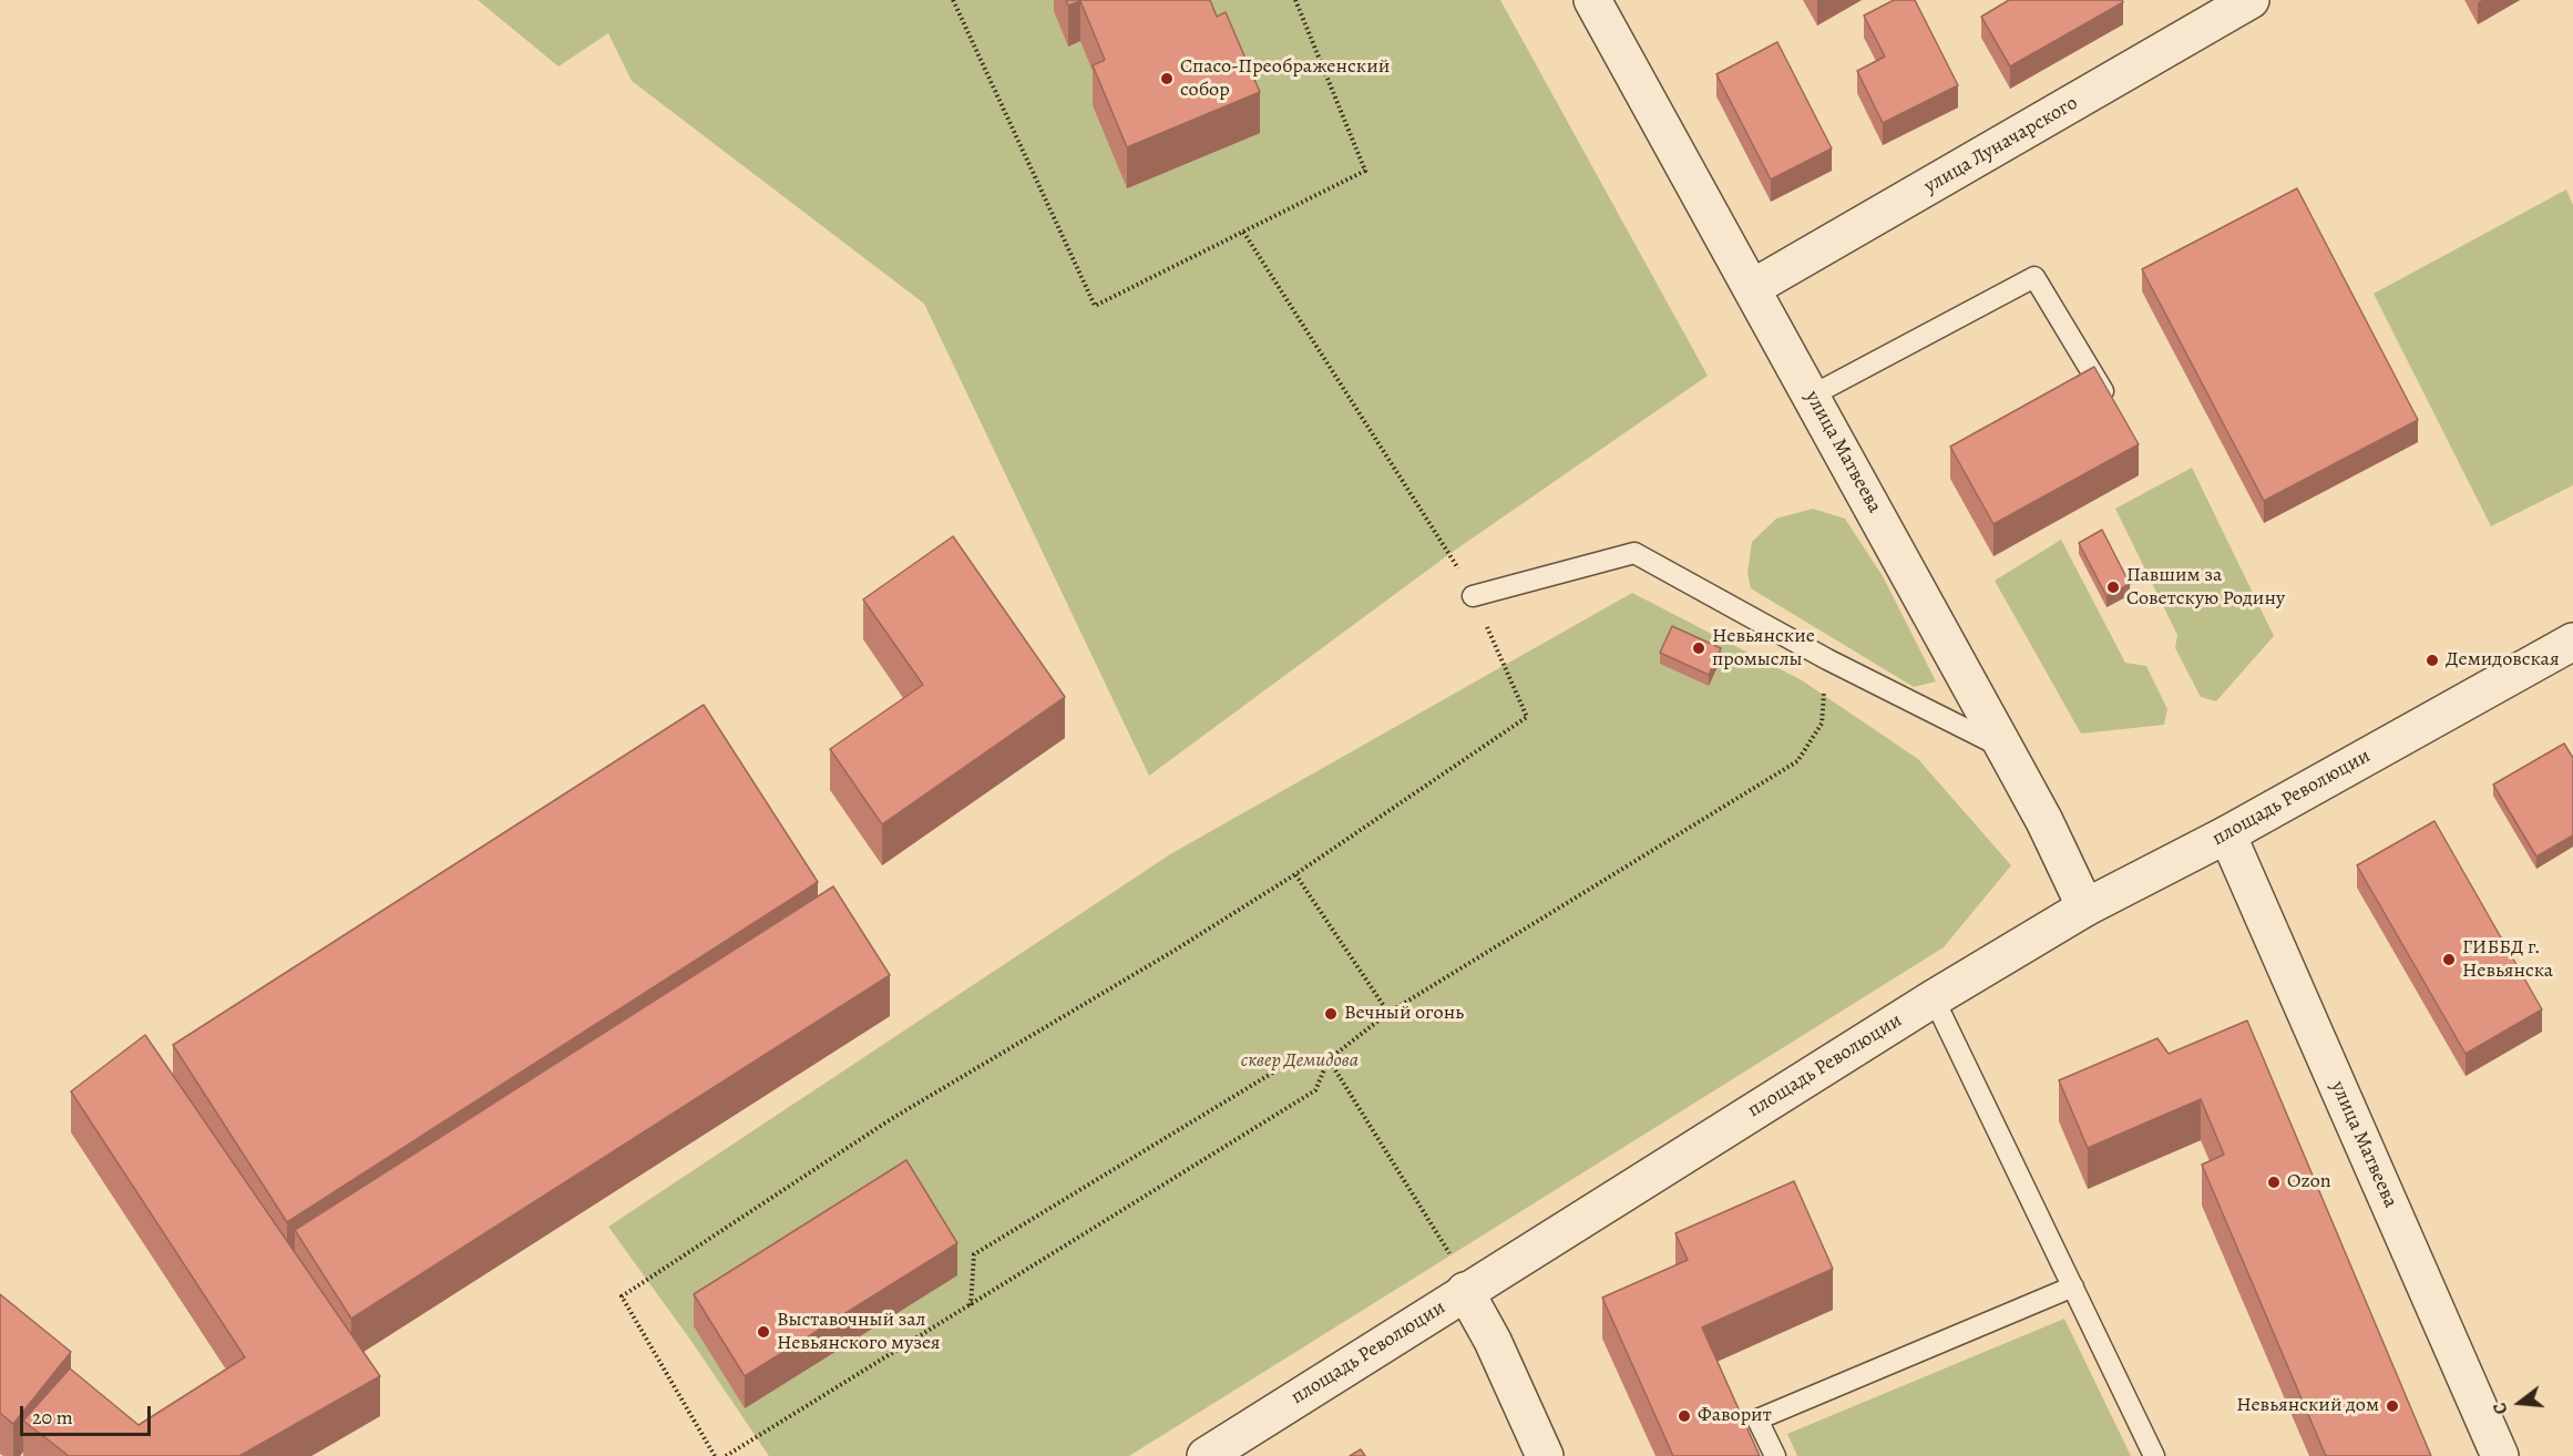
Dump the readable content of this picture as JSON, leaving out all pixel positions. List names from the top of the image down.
{
  "streets": {
    "street": ["улица Луначарского", "улица Матвеева", "площадь Революции"]
  },
  "crossings": [
    ["улица Луначарского", "улица Матвеева"],
    ["улица Матвеева", "площадь Революции"]
  ],
  "parks": ["сквер Демидова"],
  "places": [
    "Спасо-Преображенский собор",
    "Павшим за Советскую Родину",
    "Невьянские промыслы",
    "Демидовская",
    "ГИББД г. Невьянска",
    "Вечный огонь",
    "Ozon",
    "Выставочный зал Невьянского музея",
    "Невьянский дом",
    "Фаворит"
  ],
  "scale_bar": "20 m",
  "north": "left"
}
